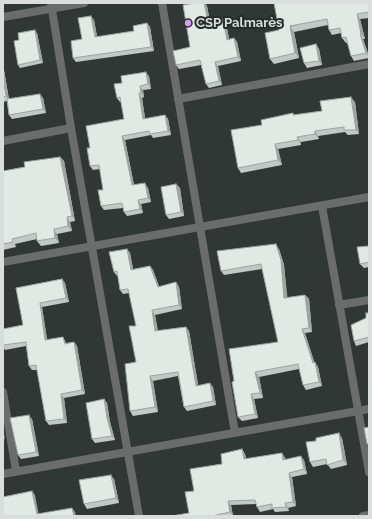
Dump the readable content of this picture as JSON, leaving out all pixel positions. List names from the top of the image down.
{
  "places": ["CSP Palmarès"]
}
